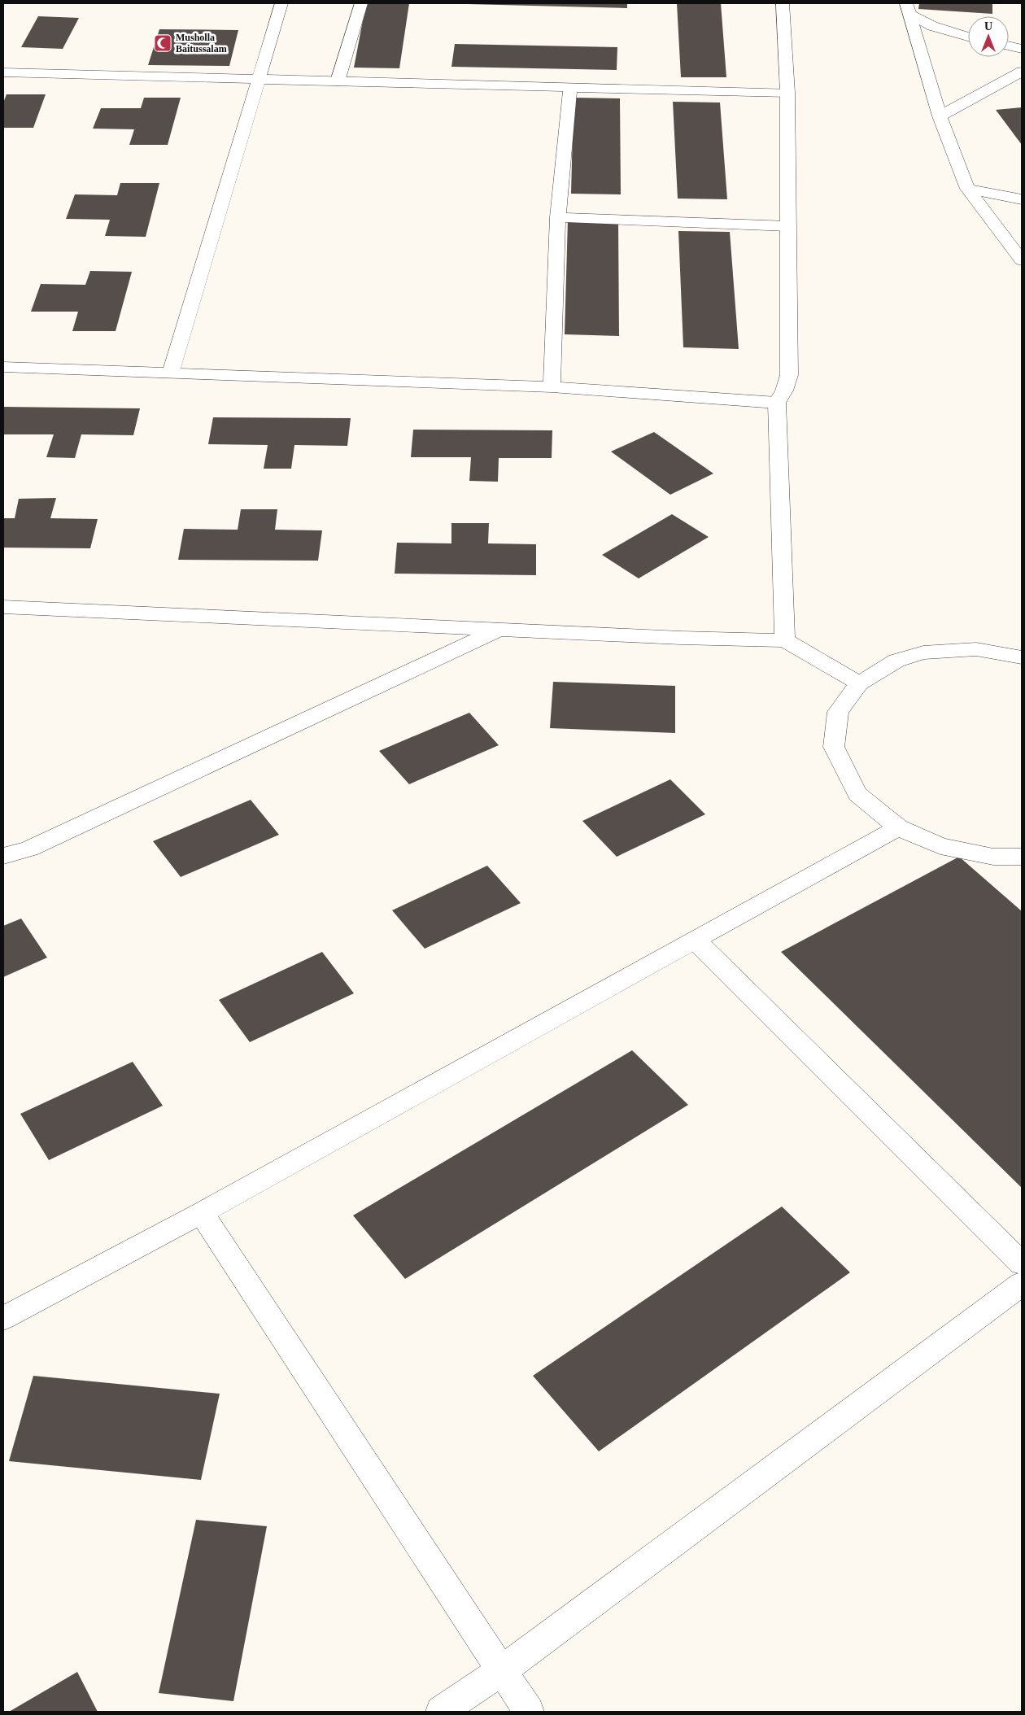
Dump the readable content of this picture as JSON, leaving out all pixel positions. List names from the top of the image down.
{
  "places": {
    "mosque": ["Musholla Baitussalam"]
  },
  "north": "top"
}
